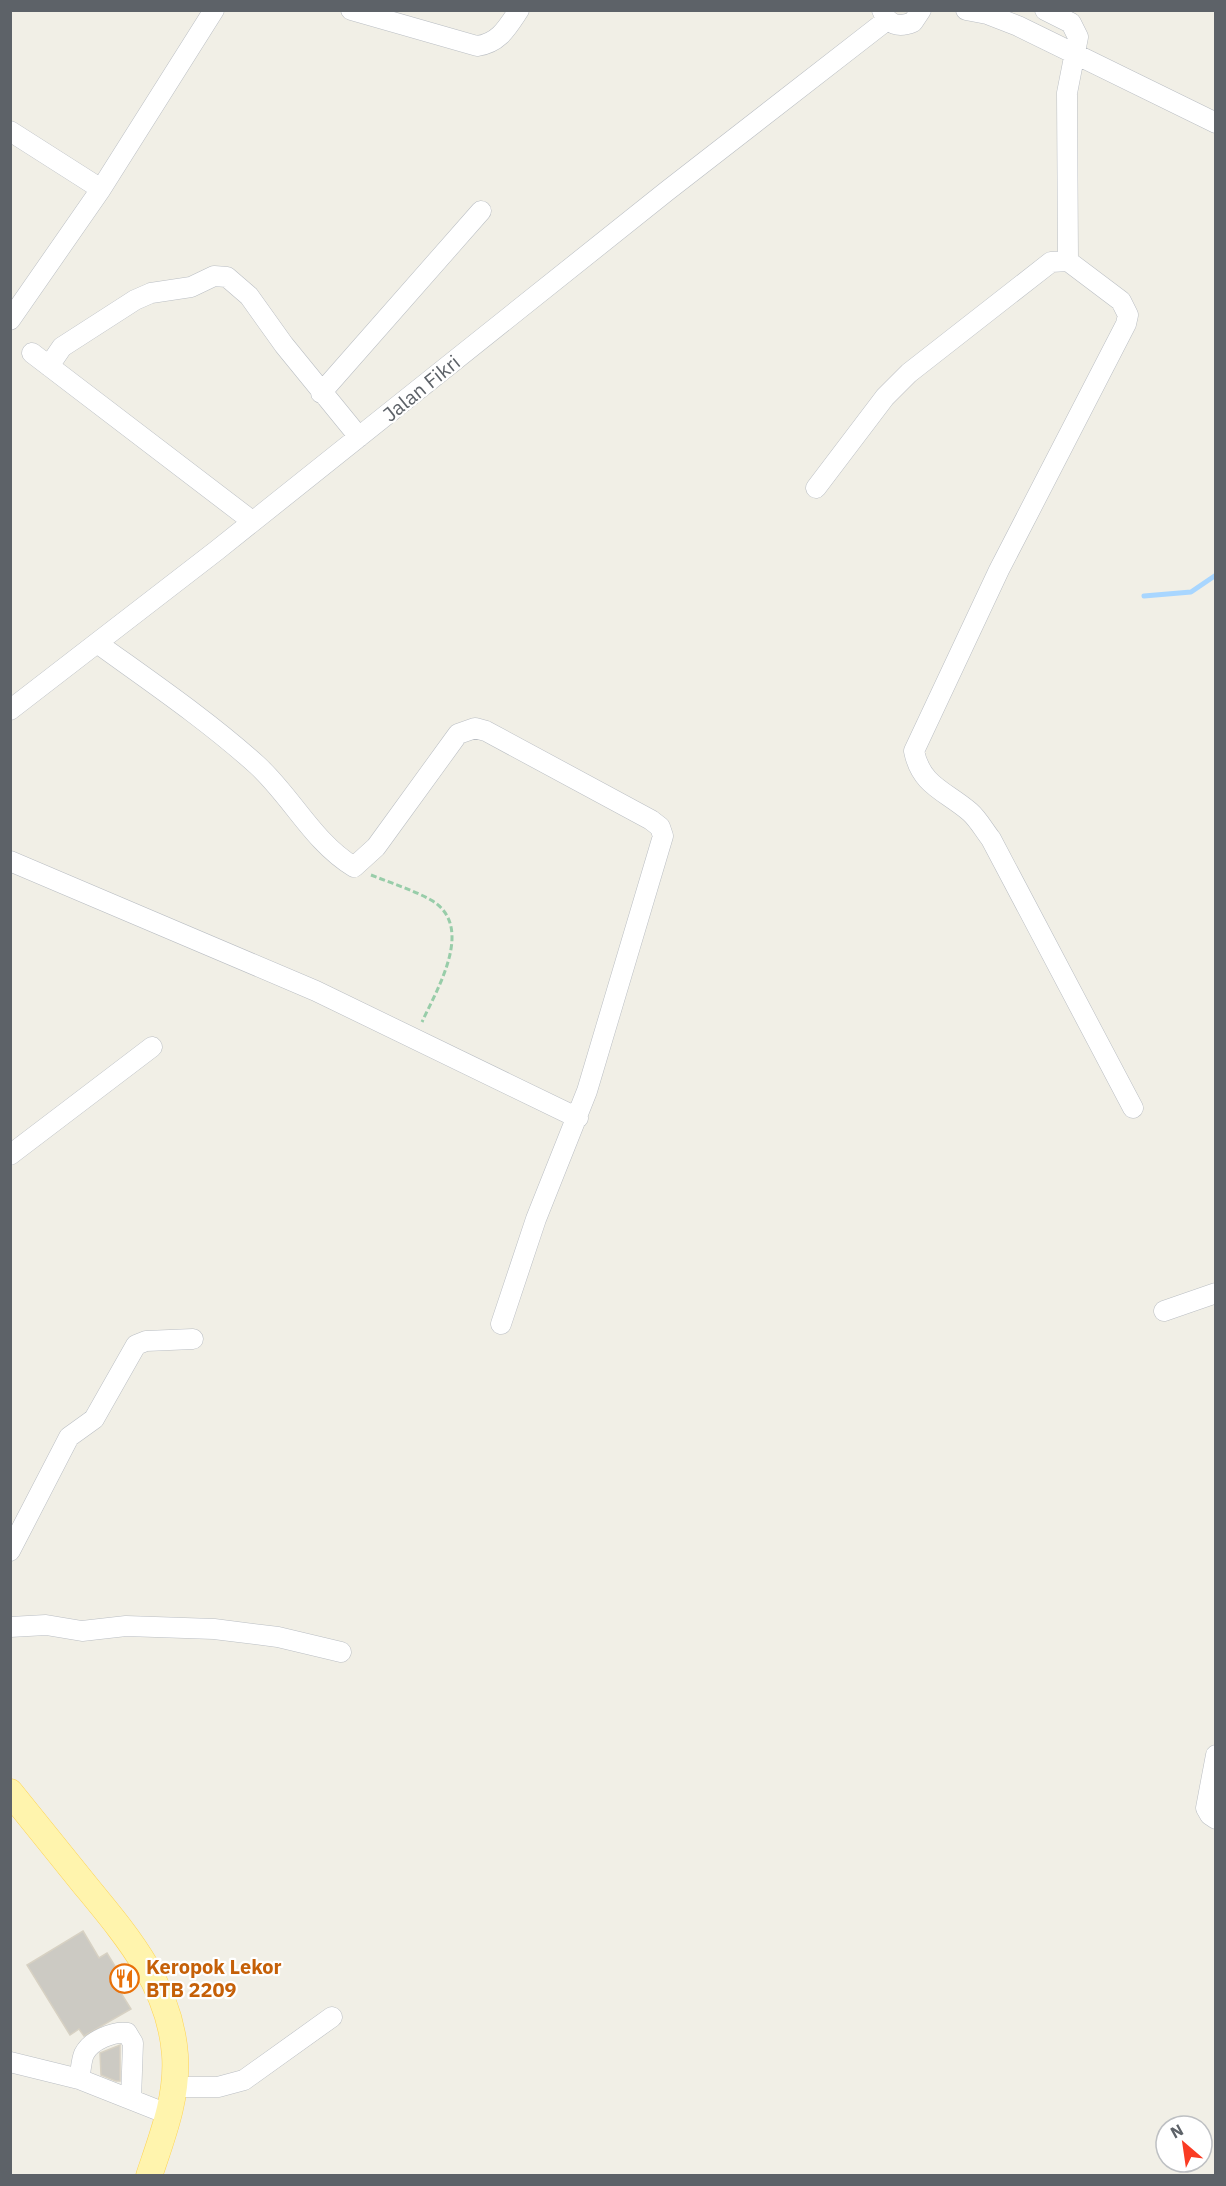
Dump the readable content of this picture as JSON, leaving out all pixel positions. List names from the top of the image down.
{
  "streets": {
    "street": ["Jalan Fikri"]
  },
  "places": {
    "restaurant": ["Keropok Lekor BTB 2209"]
  },
  "north": "top left"
}
